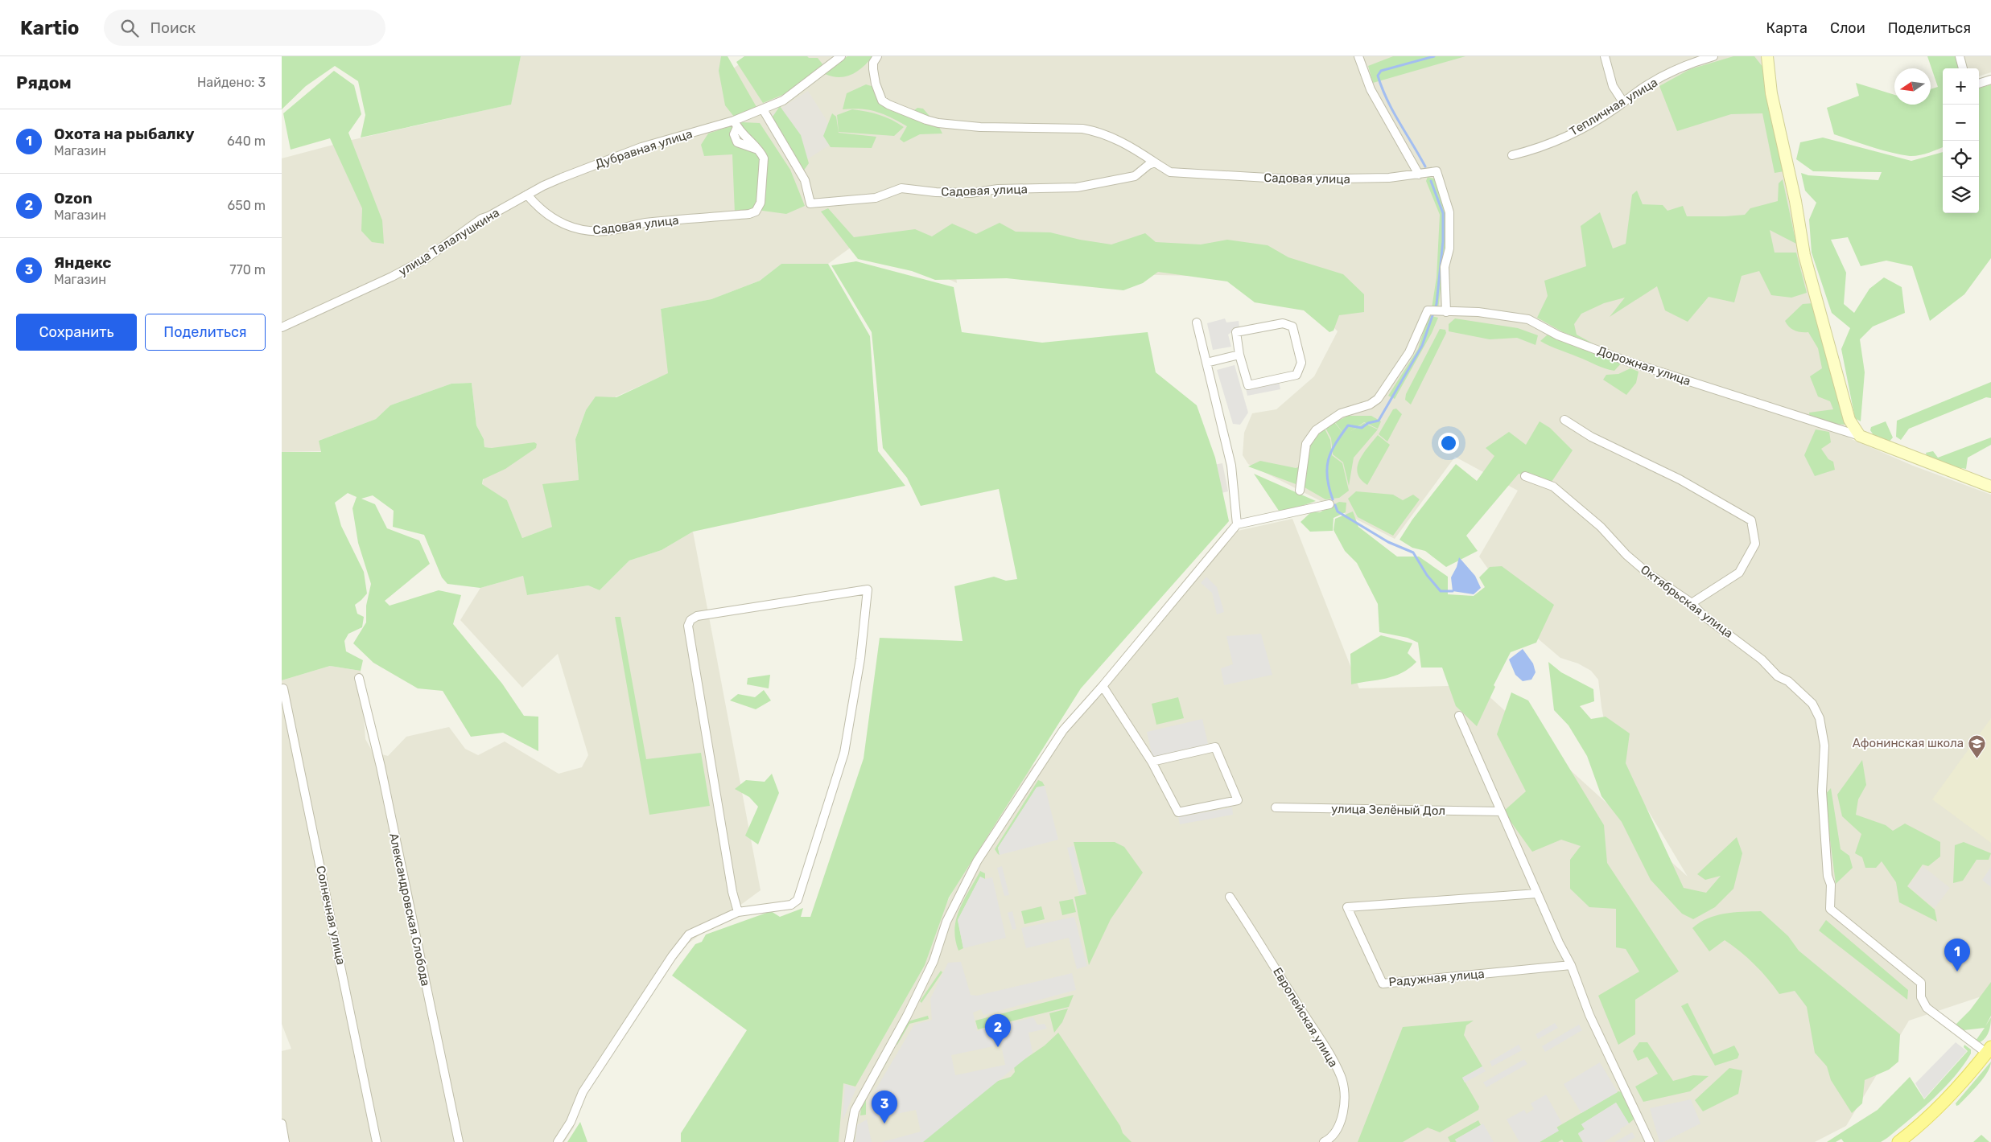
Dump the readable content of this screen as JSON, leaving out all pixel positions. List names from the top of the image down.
{
  "streets": {
    "street": [
      "Тепличная улица",
      "Дубравная улица",
      "Садовая улица",
      "улица Талалушкина",
      "Дорожная улица",
      "Октябрьская улица",
      "улица Зелёный Дол",
      "Александровская Слобода",
      "Солнечная улица",
      "Радужная улица",
      "Европейская улица"
    ]
  },
  "crossings": [
    ["Дубравная улица", "Садовая улица"],
    ["Дубравная улица", "улица Талалушкина"],
    ["Садовая улица", "улица Талалушкина"],
    ["Садовая улица", "Дорожная улица"]
  ],
  "places": {
    "school or university": ["Афонинская школа"]
  },
  "north": "left",
  "page": {
    "header": "Kartio",
    "search": "Поиск",
    "nav": ["Карта", "Слои", "Поделиться"],
    "heading": ["Рядом", "Найдено: 3"],
    "map_buttons": ["+", "−"],
    "list": [
      {
        "mark": "1",
        "name": "Охота на рыбалку",
        "note": "Магазин",
        "value": "640 m"
      },
      {
        "mark": "2",
        "name": "Ozon",
        "note": "Магазин",
        "value": "650 m"
      },
      {
        "mark": "3",
        "name": "Яндекс",
        "note": "Магазин",
        "value": "770 m"
      }
    ],
    "buttons": ["Сохранить", "Поделиться"],
    "pins": ["1", "2", "3"]
  }
}
